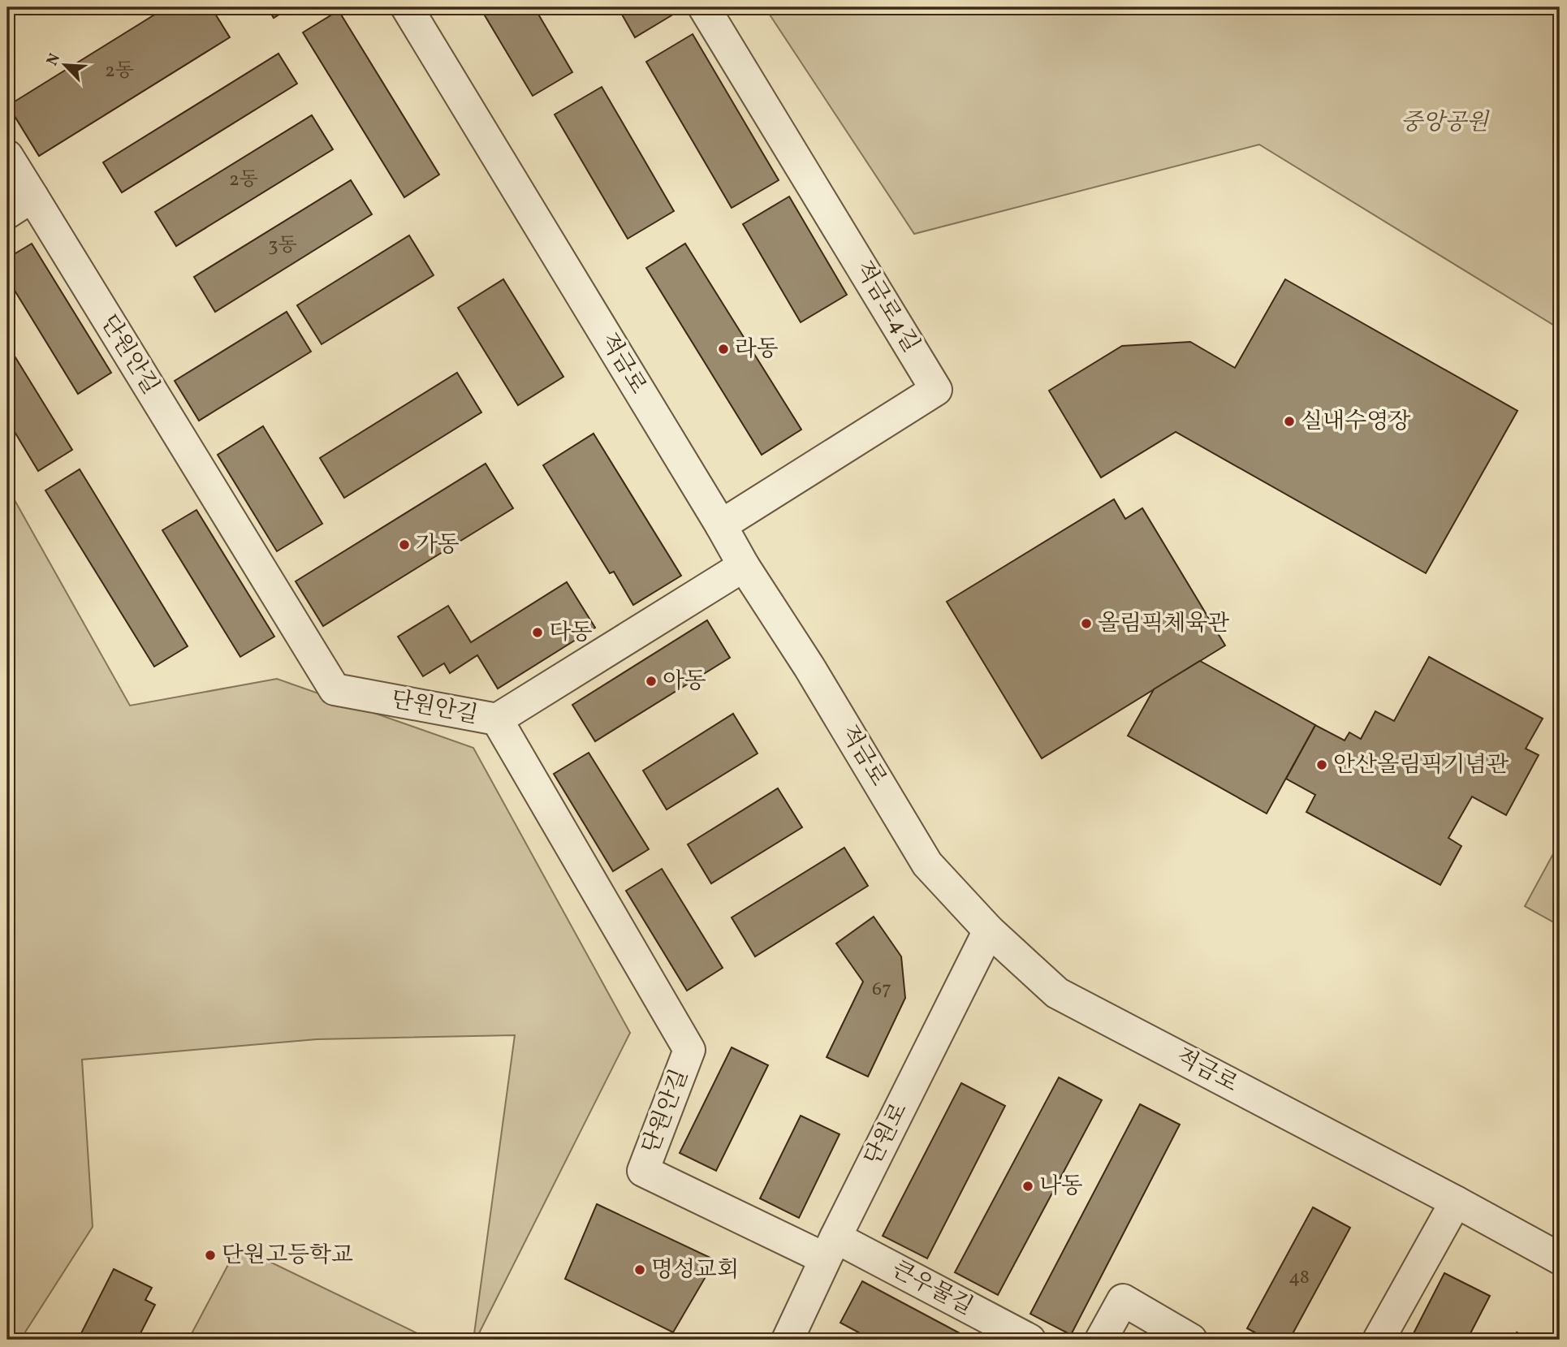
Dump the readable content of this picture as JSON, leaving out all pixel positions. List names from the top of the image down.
{
  "streets": {
    "street": [
      "적금로4길",
      "단원안길",
      "적금로",
      "단원로",
      "큰우물길"
    ]
  },
  "crossings": [
    ["적금로4길", "적금로"],
    ["단원안길", "단원로"],
    ["단원안길", "큰우물길"],
    ["적금로", "단원로"],
    ["단원로", "큰우물길"]
  ],
  "parks": ["중앙공원"],
  "places": [
    "라동",
    "실내수영장",
    "가동",
    "올림픽체육관",
    "다동",
    "아동",
    "안산올림픽기념관",
    "나동",
    "단원고등학교",
    "명성교회"
  ],
  "house_numbers": [
    "2동",
    "2동",
    "3동",
    "67",
    "48"
  ],
  "north": "top left"
}
